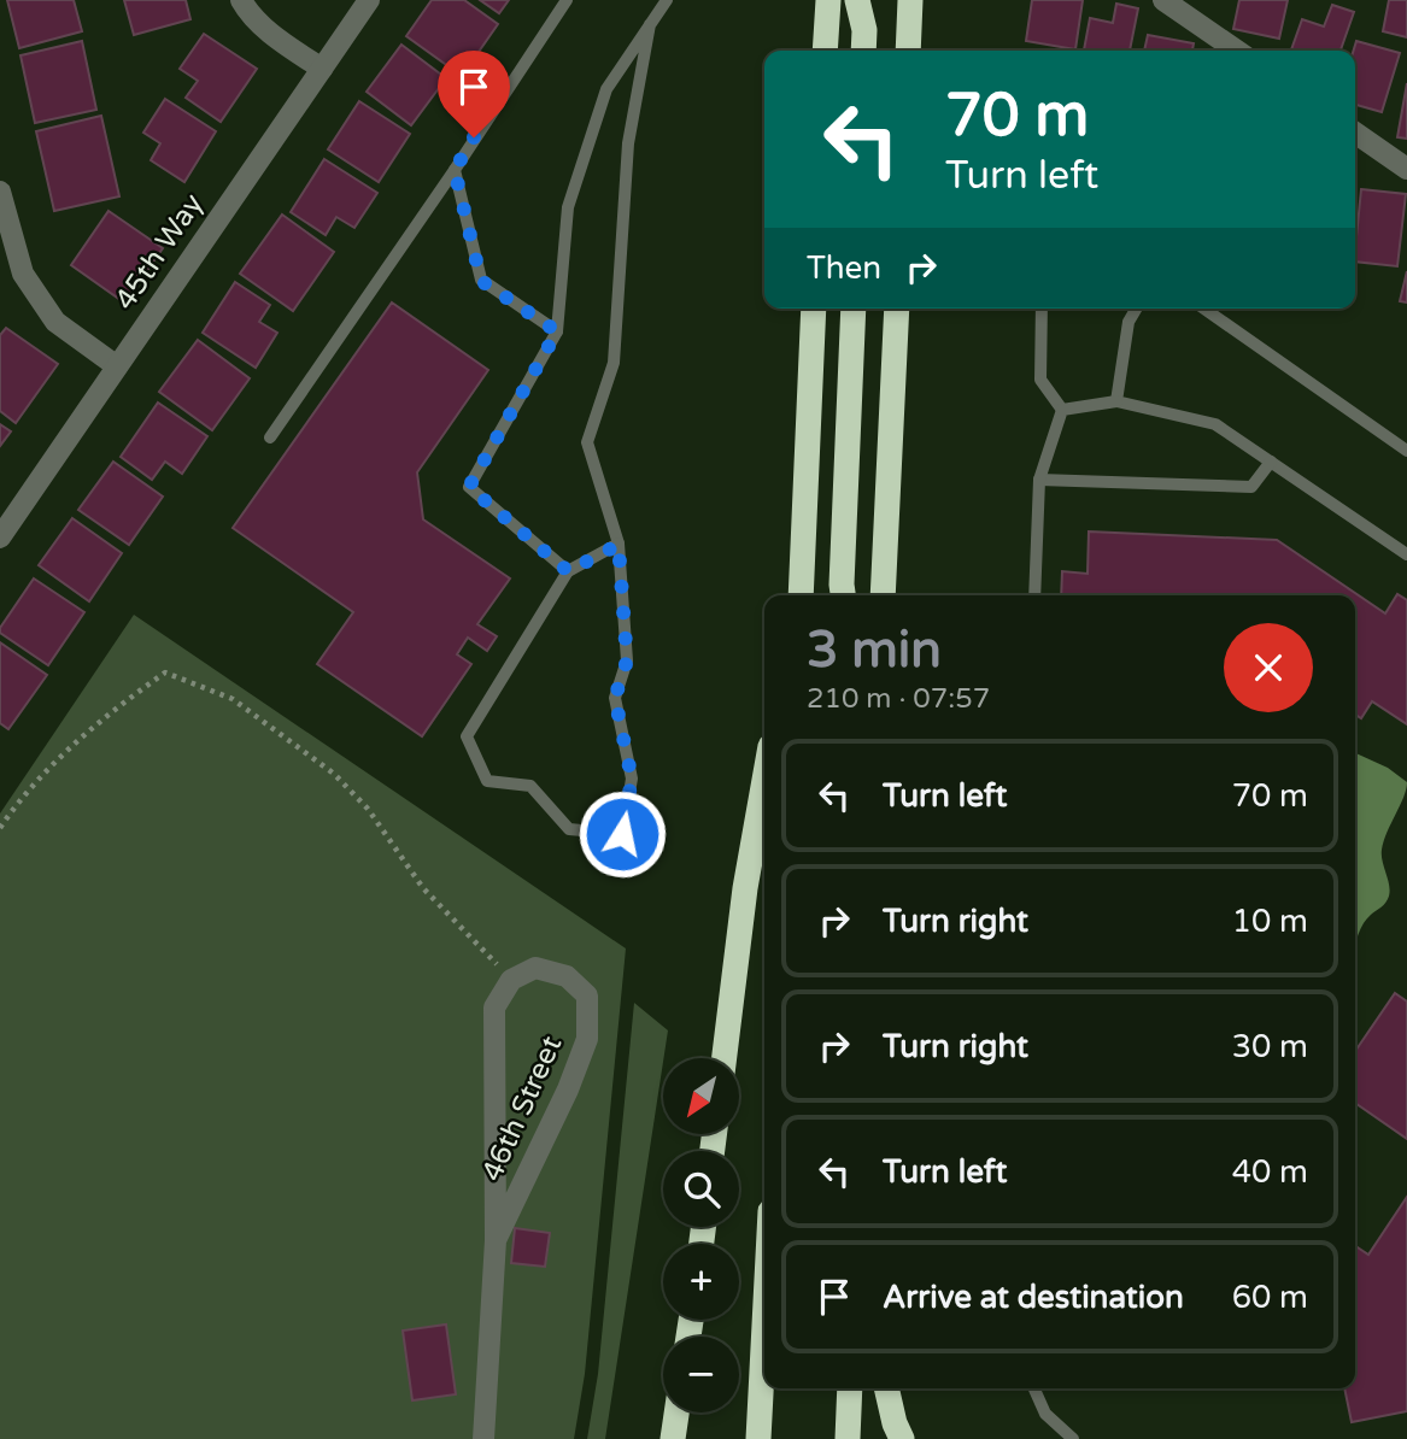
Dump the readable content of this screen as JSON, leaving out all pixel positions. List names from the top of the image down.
{
  "streets": {
    "street": ["45th Way", "46th Street"]
  },
  "north": "bottom left",
  "page": {
    "turn": ["70 m", "Turn left"],
    "then": "Then",
    "heading": ["3 min", "210 m · 07:57"],
    "list": [
      {
        "name": "Turn left",
        "value": "70 m"
      },
      {
        "name": "Turn right",
        "value": "10 m"
      },
      {
        "name": "Turn right",
        "value": "30 m"
      },
      {
        "name": "Turn left",
        "value": "40 m"
      },
      {
        "name": "Arrive at destination",
        "value": "60 m"
      }
    ],
    "map_buttons": ["+", "−"]
  }
}
